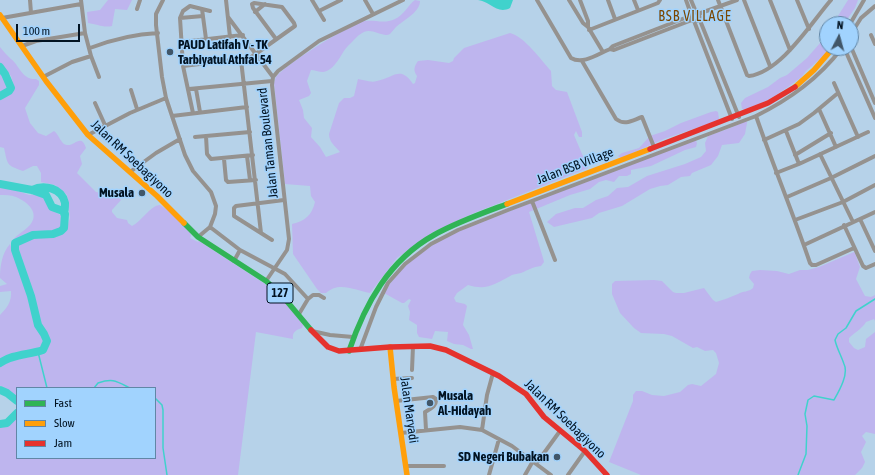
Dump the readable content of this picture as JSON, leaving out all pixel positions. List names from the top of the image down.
{
  "streets": {
    "main road": [
      "Jalan RM Soebagiyono",
      "Jalan BSB Village",
      "127",
      "Jalan Maryadi"
    ],
    "street": ["Jalan Taman Boulevard"]
  },
  "crossings": [
    ["Jalan Taman Boulevard", "Jalan RM Soebagiyono"],
    ["Jalan RM Soebagiyono", "Jalan BSB Village"],
    ["Jalan RM Soebagiyono", "Jalan Maryadi"]
  ],
  "districts": ["BSB VILLAGE"],
  "places": [
    "PAUD Latifah V - TK Tarbiyatul Athfal 54",
    "Musala",
    "Musala Al-Hidayah",
    "SD Negeri Bubakan"
  ],
  "legend": ["Fast", "Slow", "Jam"],
  "scale_bar": "100 m",
  "north": "top"
}
